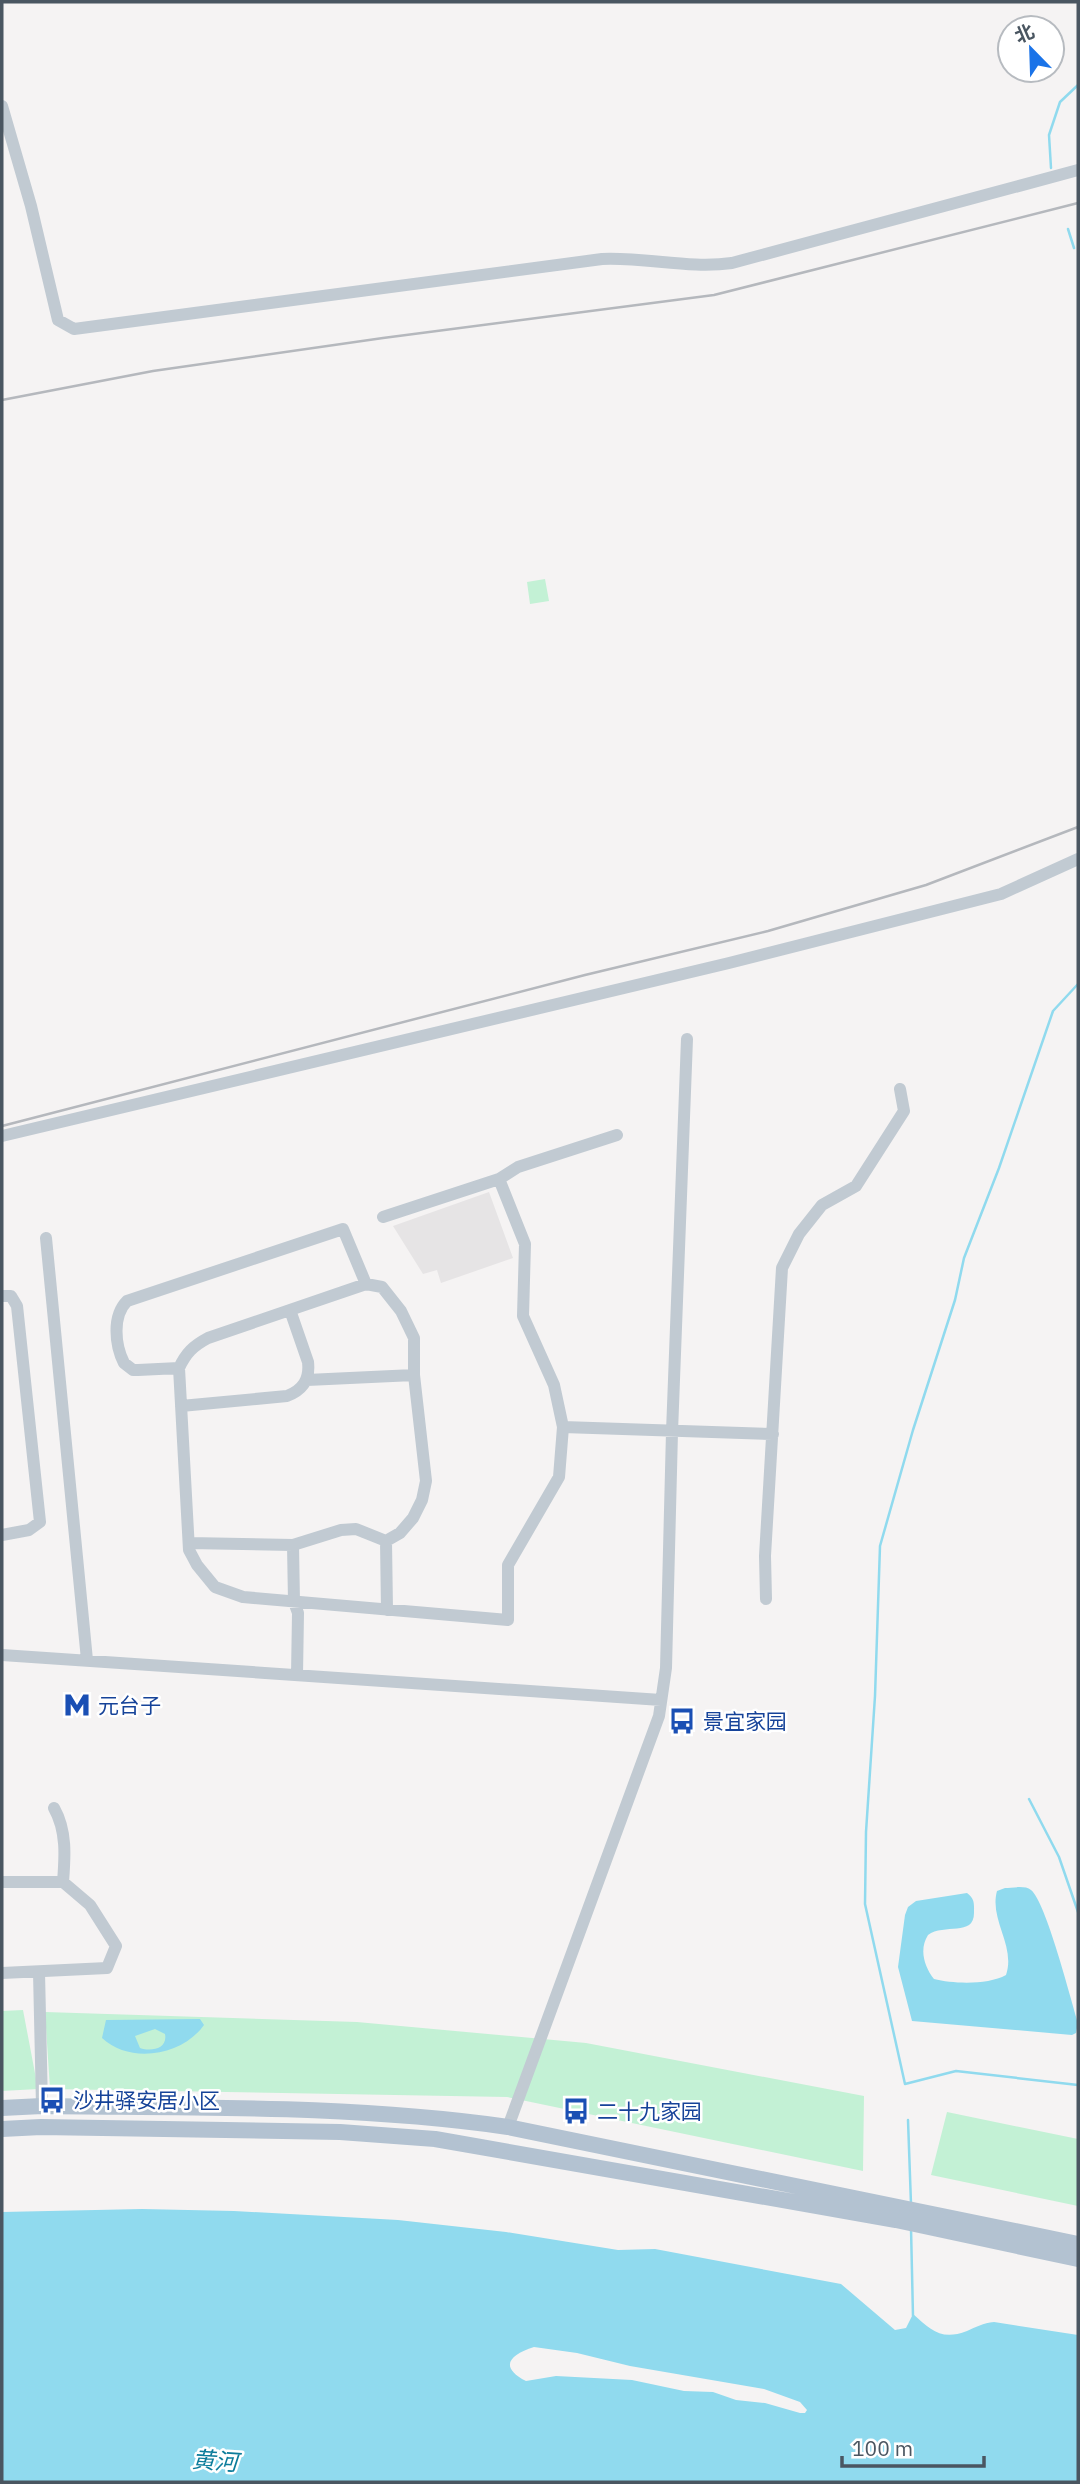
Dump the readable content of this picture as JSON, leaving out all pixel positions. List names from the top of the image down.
{
  "water": ["黄河"],
  "places": {
    "metro station": ["元台子"],
    "bus stop": ["景宜家园", "沙井驿安居小区", "二十九家园"]
  },
  "scale_bar": "100 m",
  "north": "top left"
}
